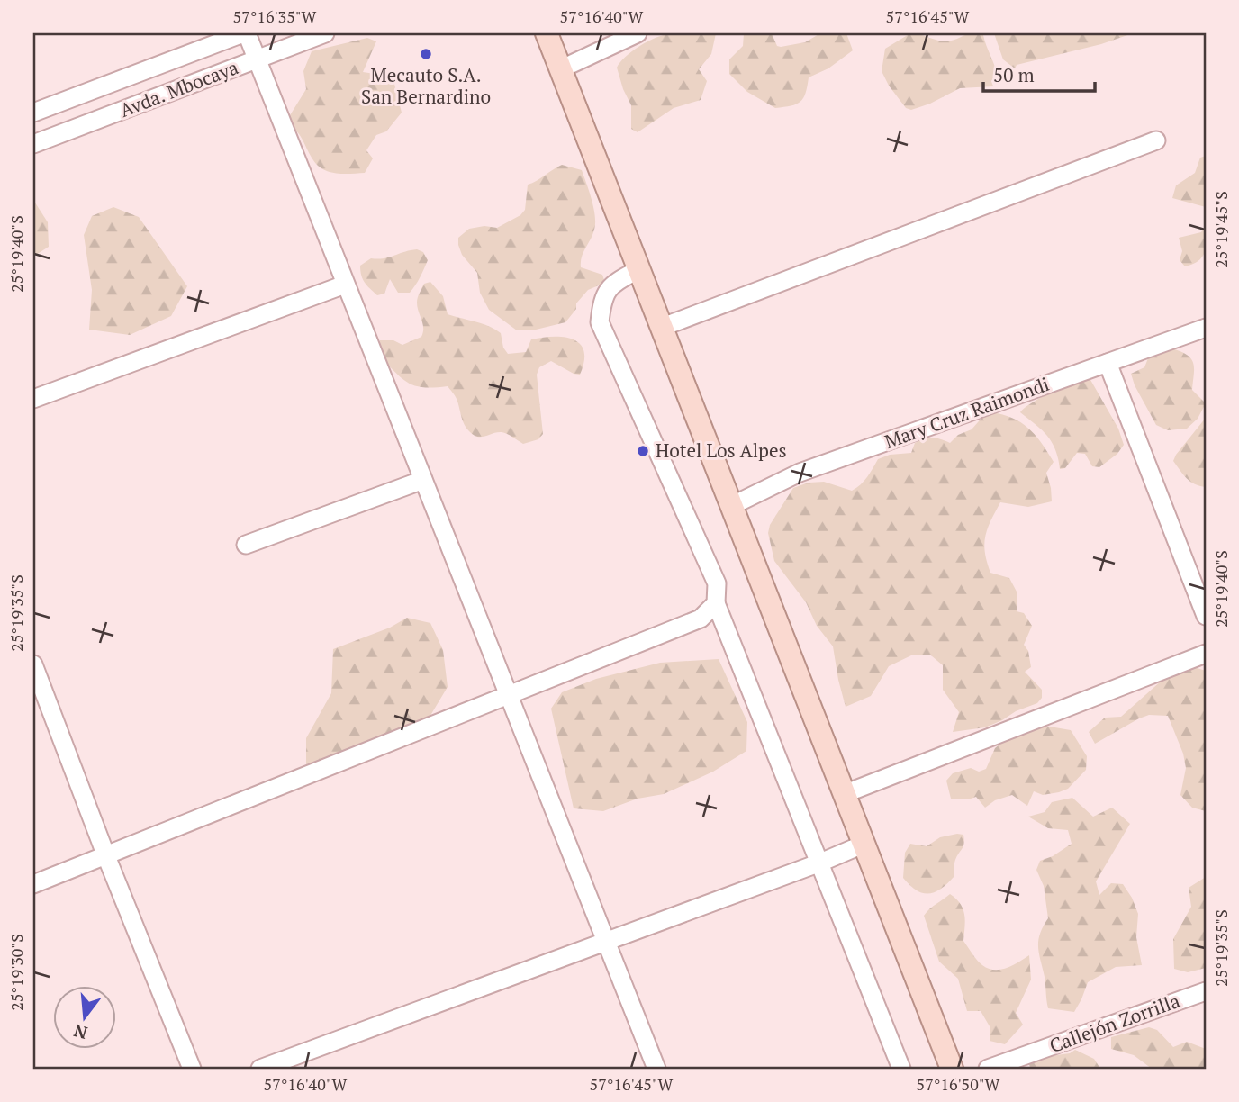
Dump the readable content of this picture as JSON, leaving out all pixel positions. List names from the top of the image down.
{
  "streets": {
    "street": ["Avda. Mbocaya", "Mary Cruz Raimondi", "Callejón Zorrilla"]
  },
  "places": ["Mecauto S.A. San Bernardino", "Hotel Los Alpes"],
  "scale_bar": "50 m",
  "north": "bottom",
  "coordinates": [
    "57°16'35\"W",
    "57°16'40\"W",
    "57°16'45\"W",
    "25°19'45\"S",
    "25°19'40\"S",
    "25°19'35\"S",
    "25°19'30\"S",
    "57°16'50\"W"
  ]
}
